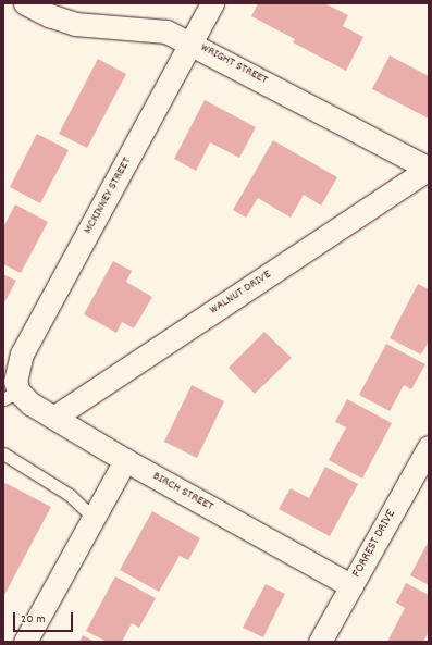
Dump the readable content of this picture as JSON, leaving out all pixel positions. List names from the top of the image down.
{
  "streets": {
    "street": [
      "WRIGHT STREET",
      "MCKINNEY STREET",
      "WALNUT DRIVE",
      "BIRCH STREET",
      "FORREST DRIVE"
    ]
  },
  "crossings": [
    ["WRIGHT STREET", "MCKINNEY STREET"],
    ["WRIGHT STREET", "WALNUT DRIVE"],
    ["MCKINNEY STREET", "BIRCH STREET"],
    ["WALNUT DRIVE", "BIRCH STREET"],
    ["BIRCH STREET", "FORREST DRIVE"]
  ],
  "scale_bar": "20 m"
}
